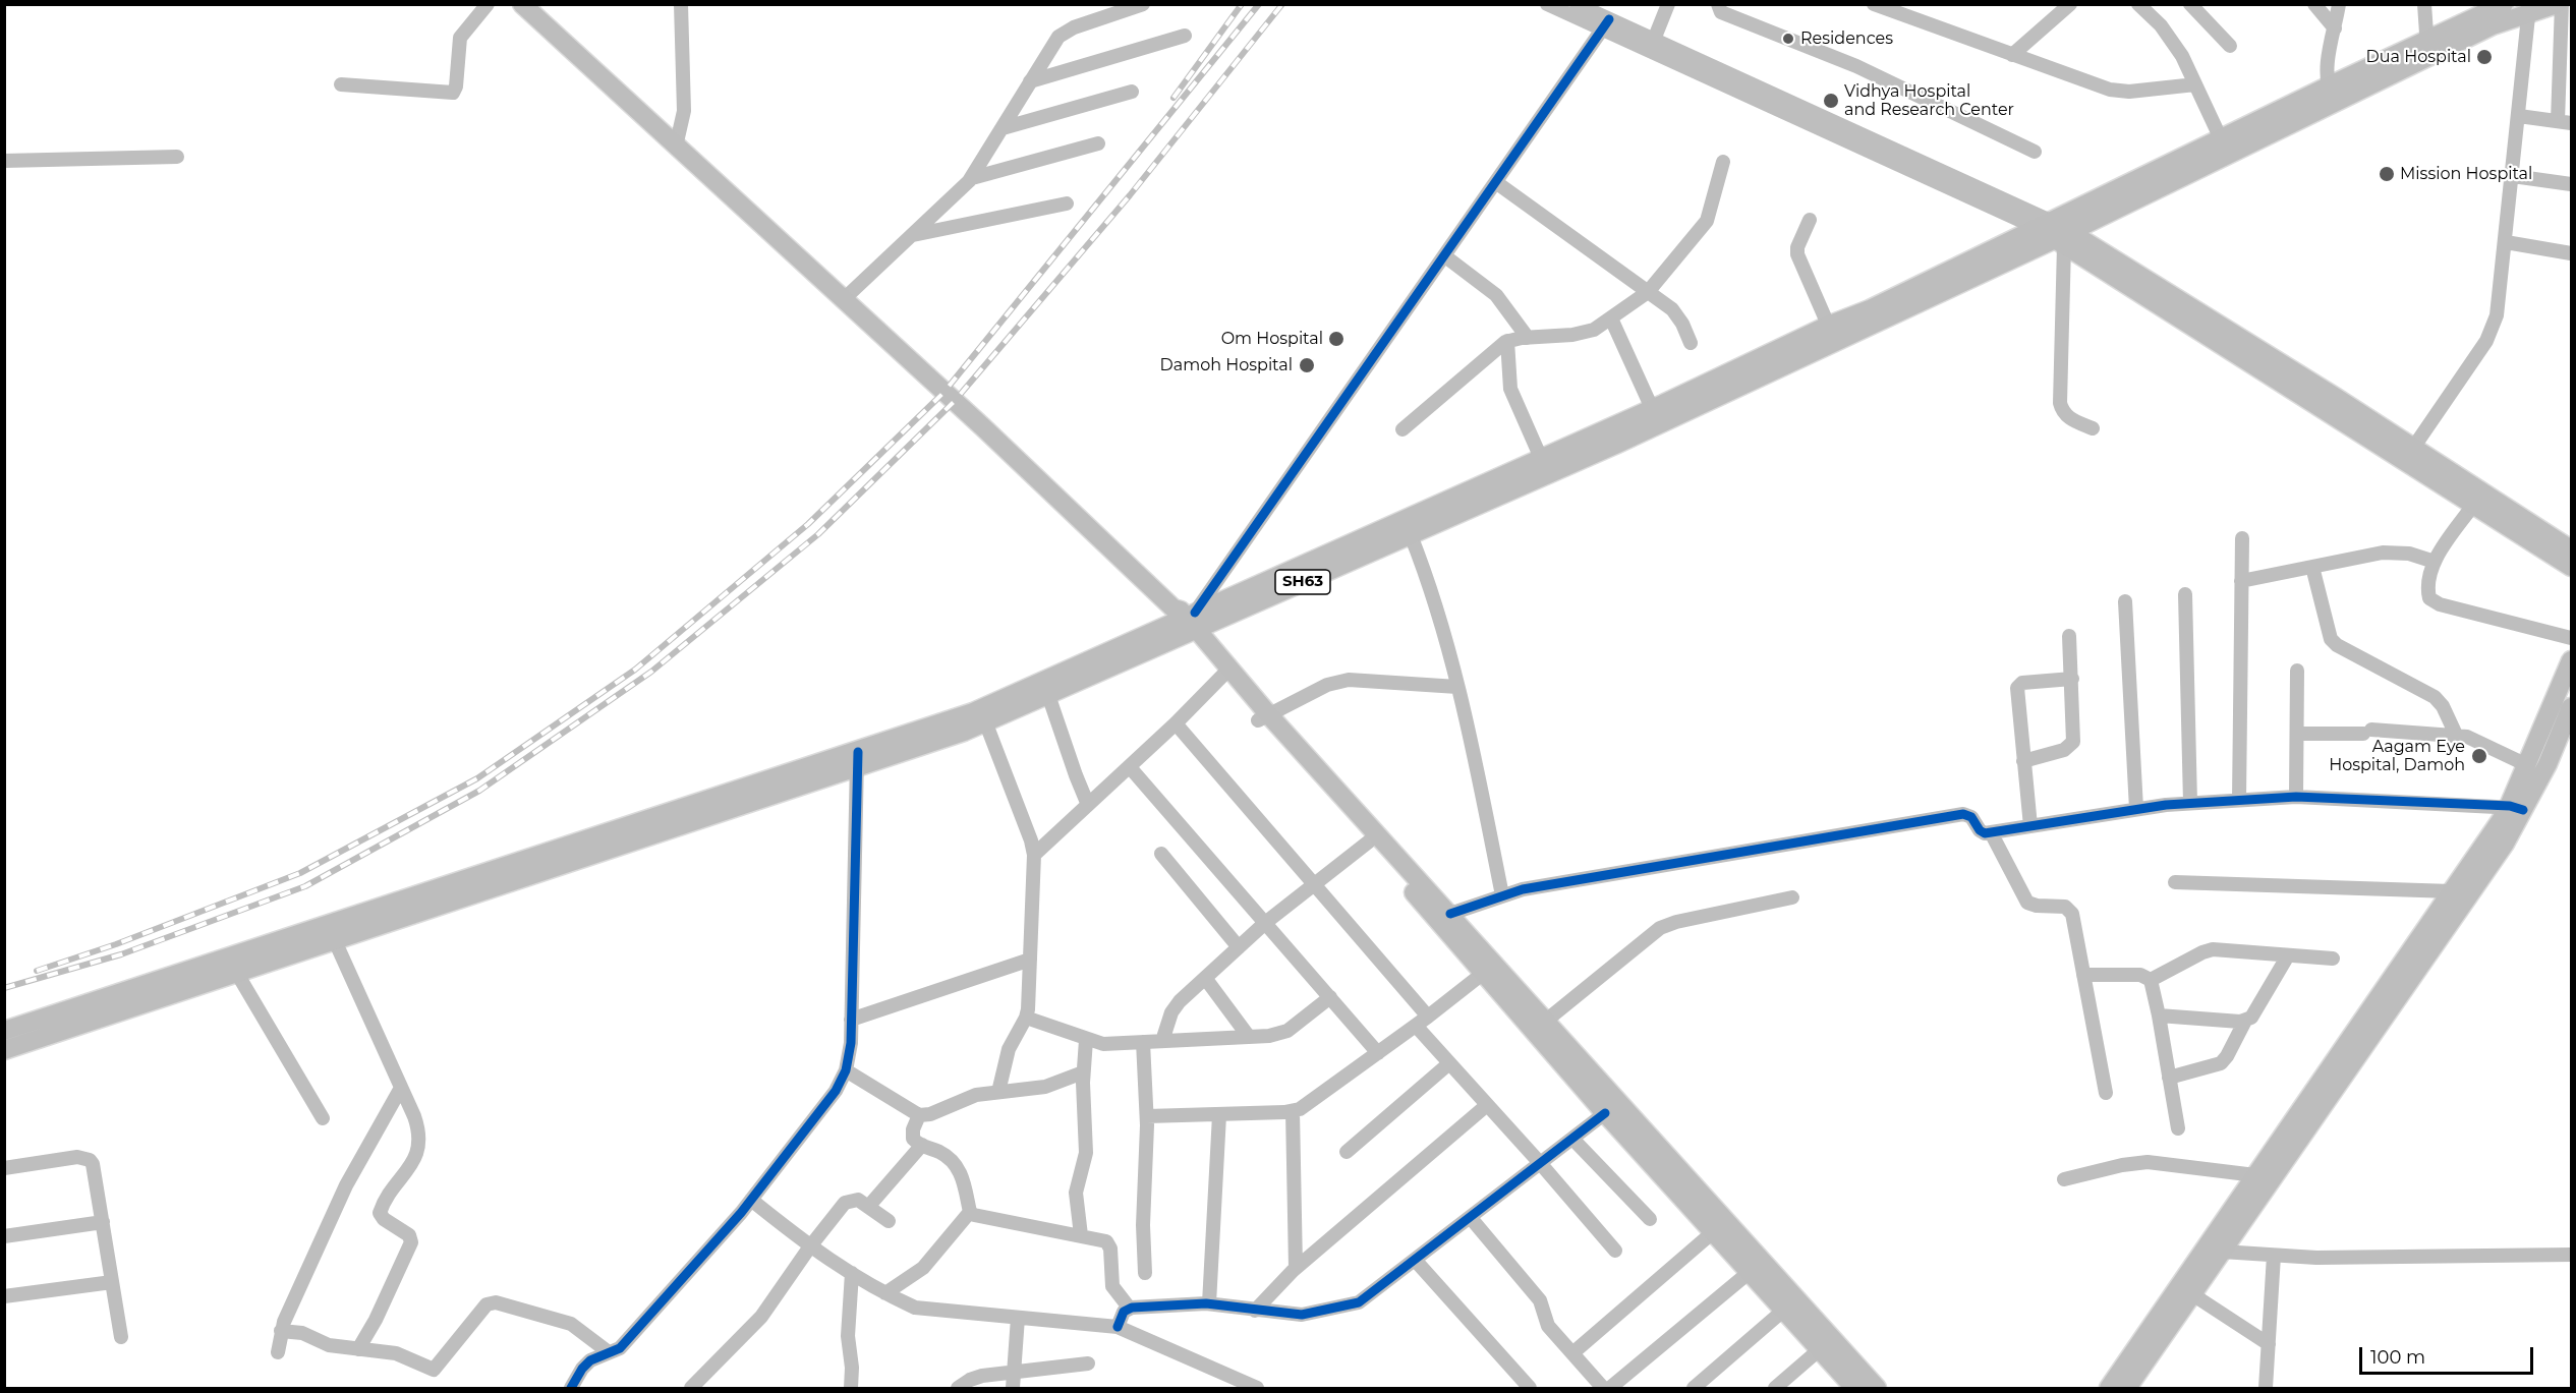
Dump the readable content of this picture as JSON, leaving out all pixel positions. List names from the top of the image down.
{
  "streets": {
    "main road": ["SH63"]
  },
  "places": [
    "Residences",
    "Dua Hospital",
    "Vidhya Hospital and Research Center",
    "Mission Hospital",
    "Om Hospital",
    "Damoh Hospital",
    "Aagam Eye Hospital, Damoh"
  ],
  "scale_bar": "100 m"
}
